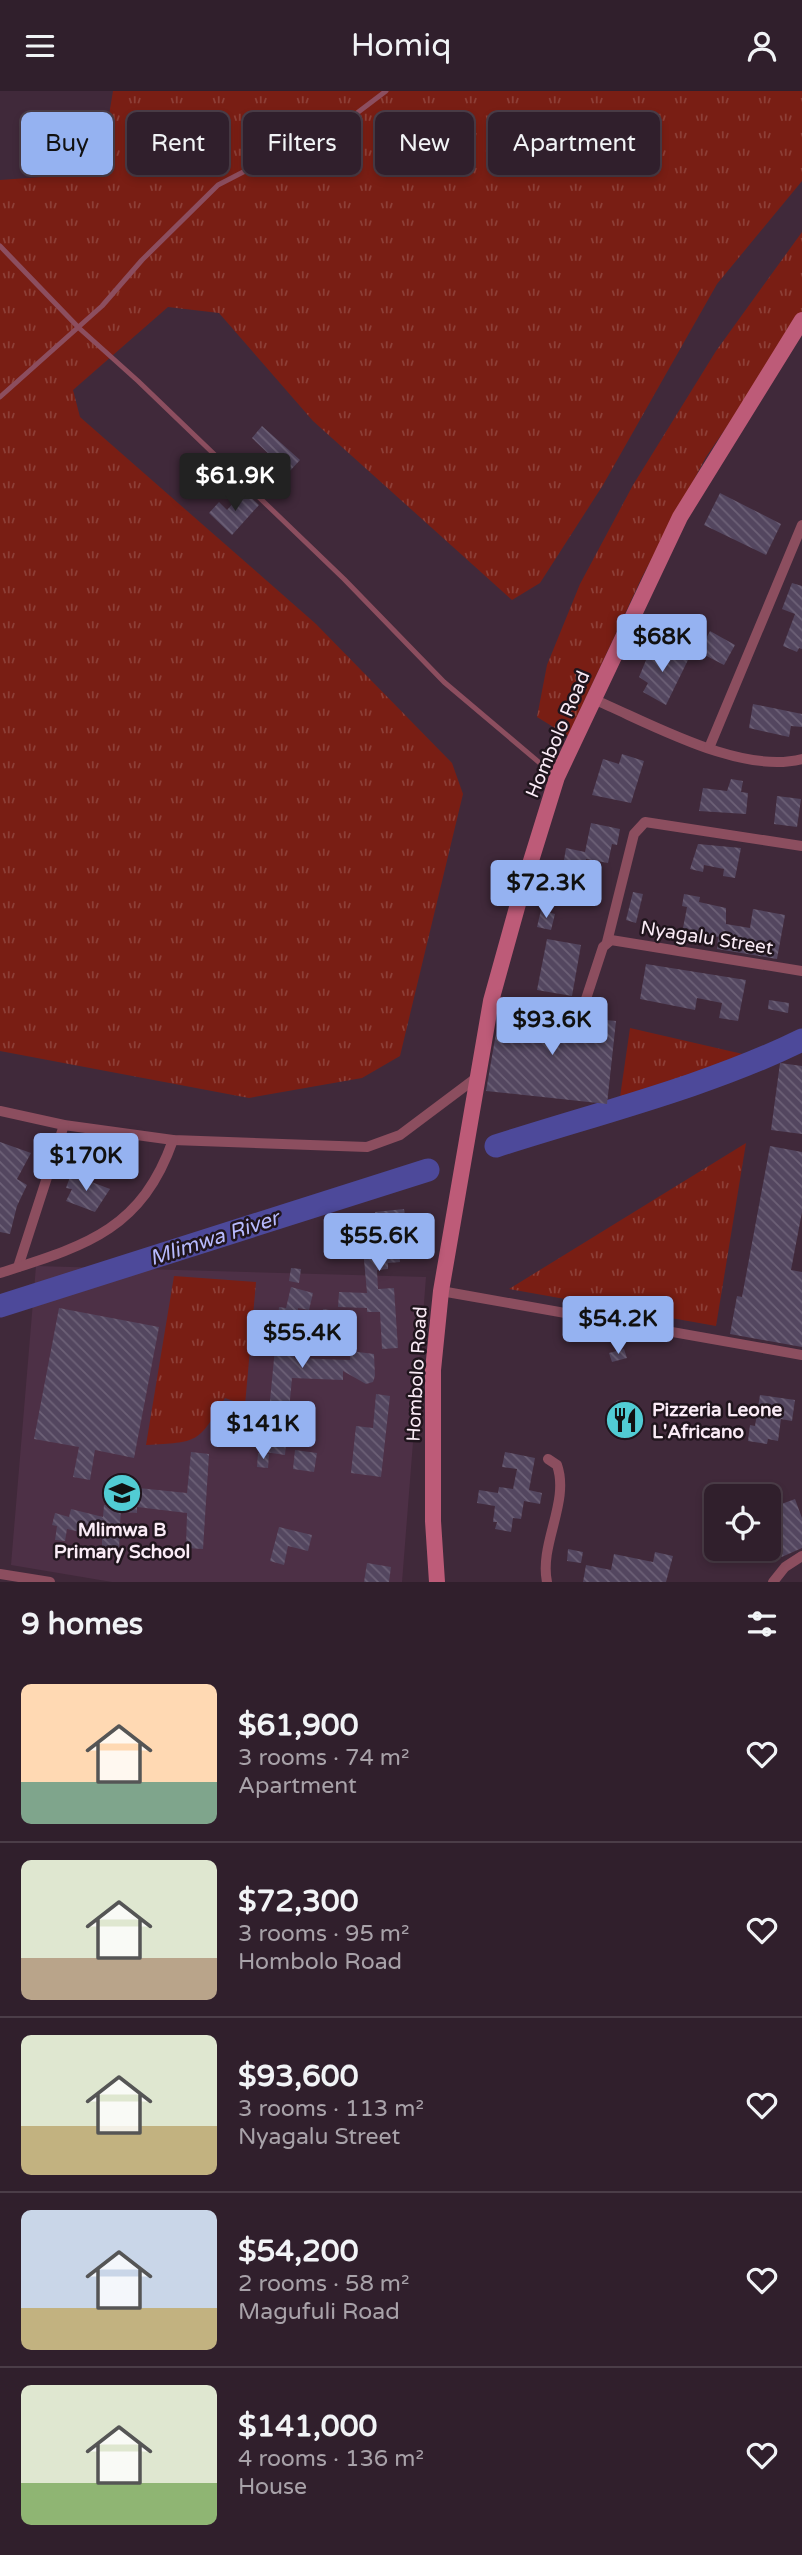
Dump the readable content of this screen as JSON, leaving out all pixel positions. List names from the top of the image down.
{
  "streets": {
    "street": ["Hombolo Road", "Nyagalu Street"]
  },
  "crossings": [
    ["Hombolo Road", "Nyagalu Street"]
  ],
  "water": ["Mlimwa River"],
  "places": {
    "restaurant": ["Pizzeria Leone L'Africano"],
    "school or university": ["Mlimwa B Primary School"]
  },
  "page": {
    "header": "Homiq",
    "chip": [
      "Buy",
      "Rent",
      "Filters",
      "New",
      "Apartment"
    ],
    "price": [
      "$61.9K",
      "$68K",
      "$72.3K",
      "$93.6K",
      "$170K",
      "$55.6K",
      "$54.2K",
      "$55.4K",
      "$141K"
    ],
    "heading": "9 homes",
    "list": [
      {
        "name": "$61,900",
        "note": "3 rooms · 74 m² · Apartment"
      },
      {
        "name": "$72,300",
        "note": "3 rooms · 95 m² · Hombolo Road"
      },
      {
        "name": "$93,600",
        "note": "3 rooms · 113 m² · Nyagalu Street"
      },
      {
        "name": "$54,200",
        "note": "2 rooms · 58 m² · Magufuli Road"
      },
      {
        "name": "$141,000",
        "note": "4 rooms · 136 m² · House"
      }
    ]
  }
}
